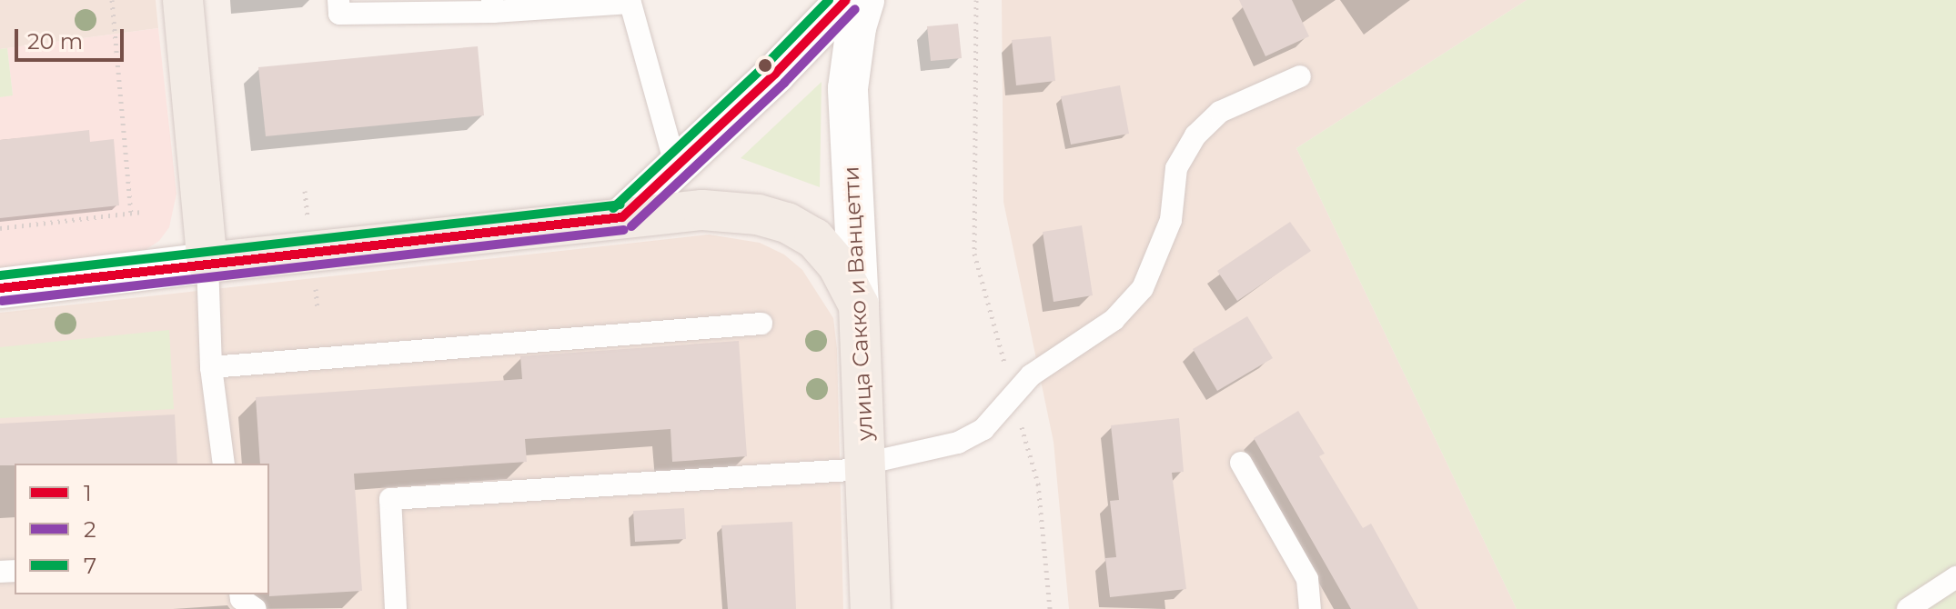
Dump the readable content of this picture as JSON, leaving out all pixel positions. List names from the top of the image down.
{
  "streets": {
    "main road": ["улица Сакко и Ванцетти"]
  },
  "lines": ["transit line 1", "transit line 7", "transit line 2"],
  "legend": ["1", "2", "7"],
  "scale_bar": "20 m"
}
